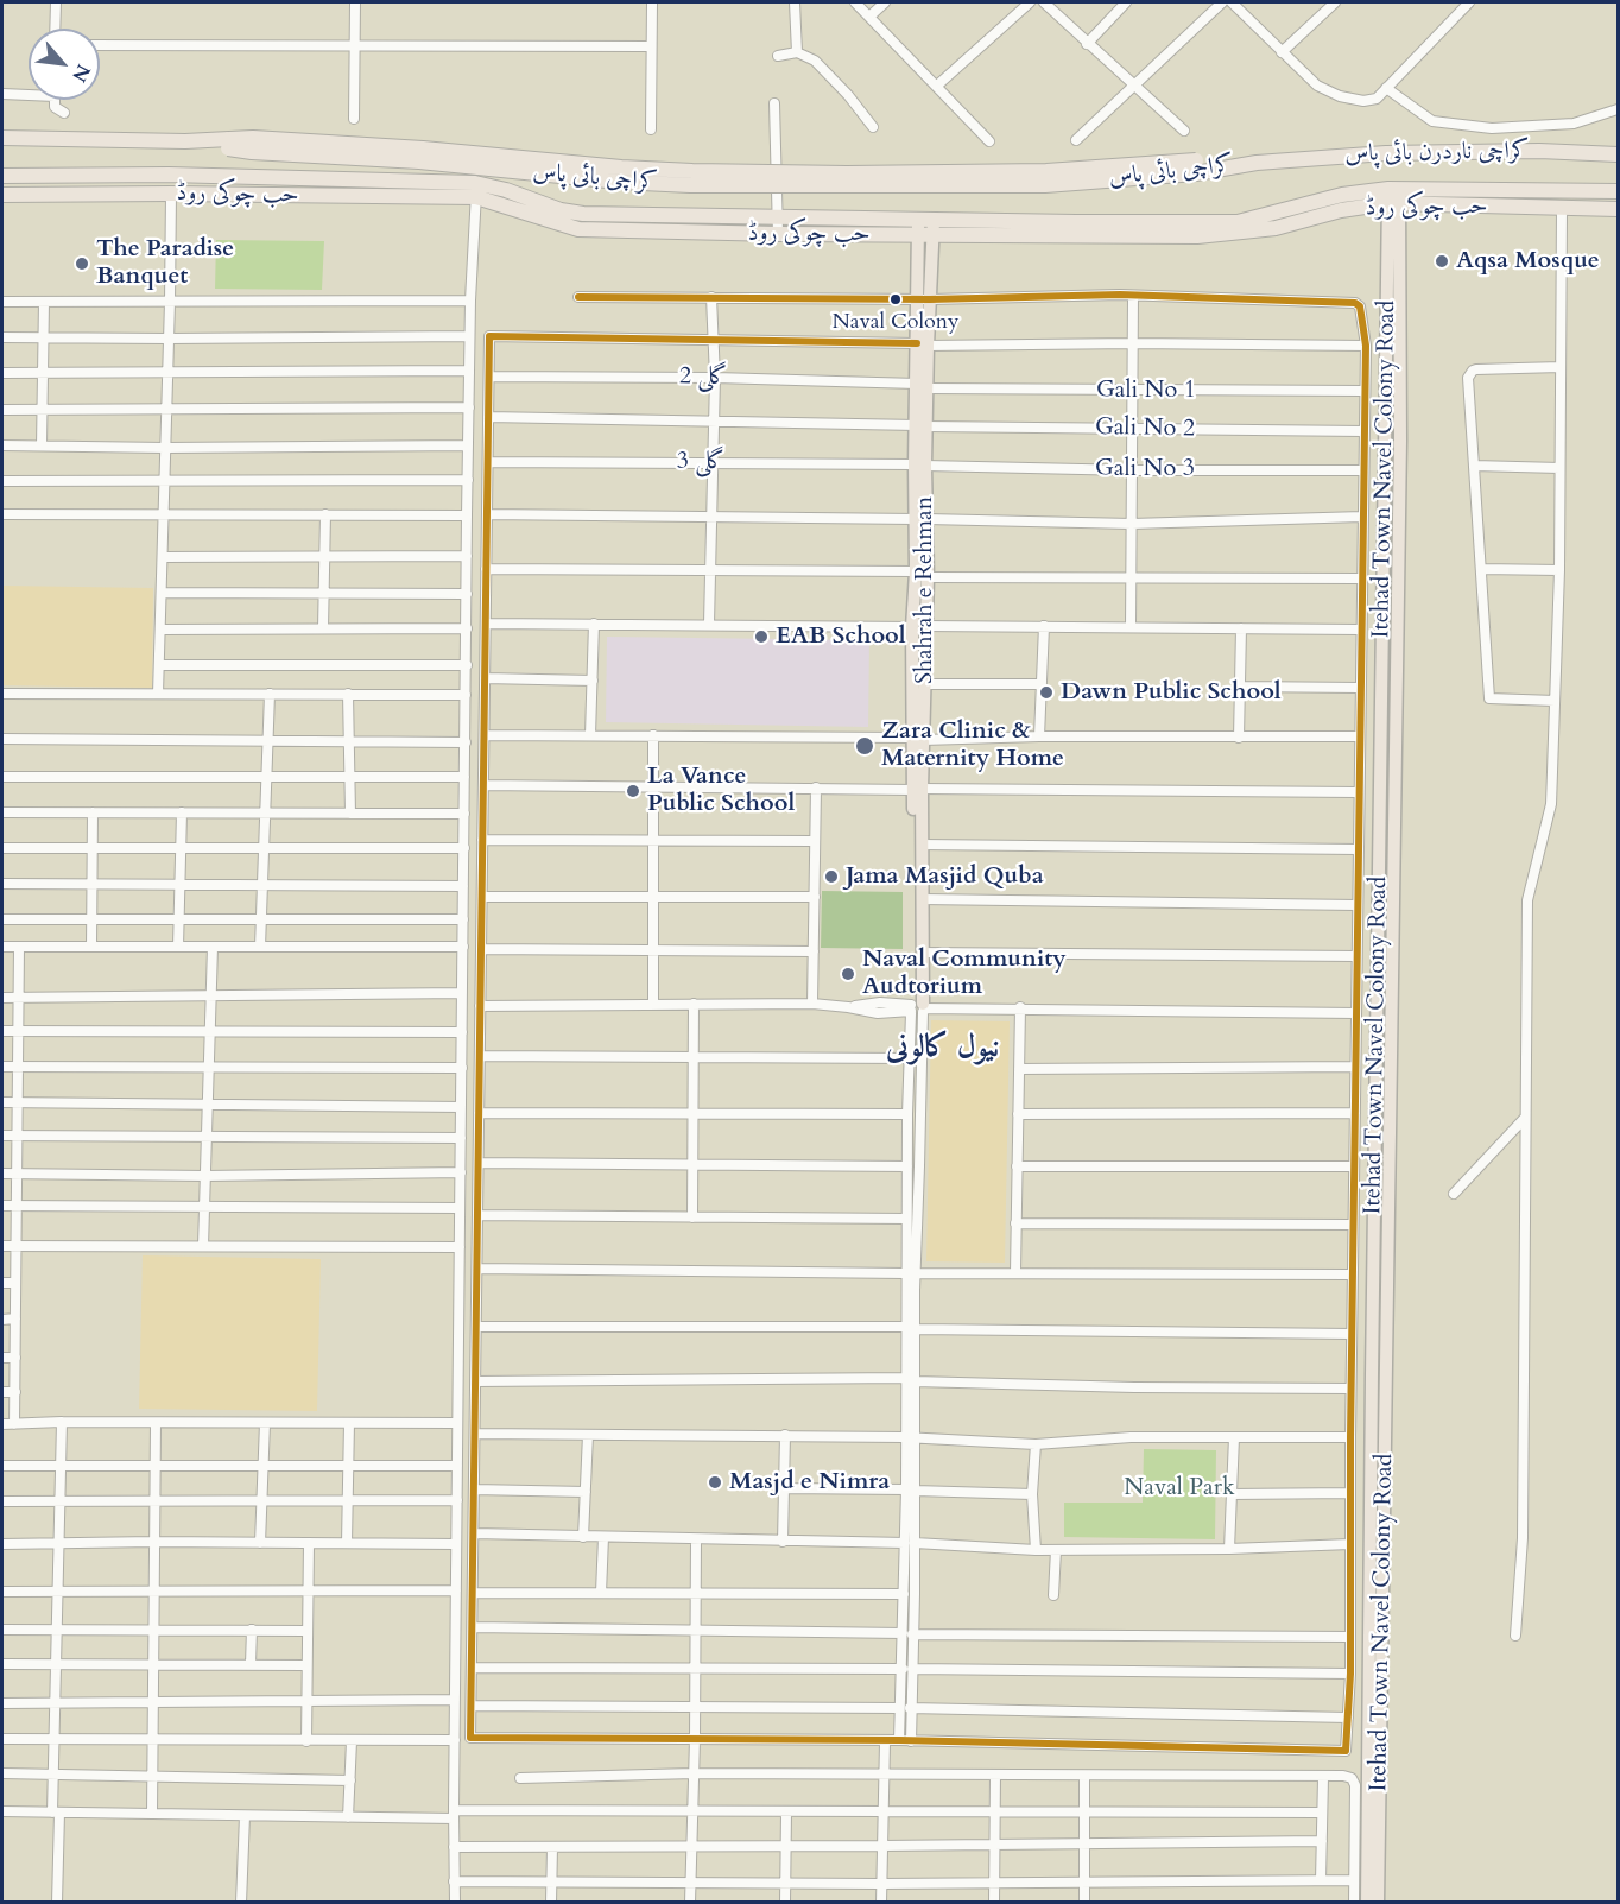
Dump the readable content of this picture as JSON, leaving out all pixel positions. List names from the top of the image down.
{
  "streets": {
    "highway": ["کراچی ناردرن بائی پاس", "کراچی بائی پاس", "حب چوکی روڈ"],
    "main road": ["Itehad Town Navel Colony Road", "Shahrah e Rehman"],
    "street": [
      "گلی 2",
      "Gali No 1",
      "Gali No 2",
      "گلی 3",
      "Gali No 3"
    ]
  },
  "crossings": [
    ["کراچی ناردرن بائی پاس", "کراچی بائی پاس"],
    ["حب چوکی روڈ", "Itehad Town Navel Colony Road"],
    ["حب چوکی روڈ", "Shahrah e Rehman"],
    ["گلی 2", "Gali No 1"],
    ["گلی 2", "Gali No 2"],
    ["گلی 2", "Shahrah e Rehman"],
    ["Gali No 1", "Shahrah e Rehman"],
    ["Gali No 2", "Shahrah e Rehman"],
    ["گلی 3", "Gali No 3"],
    ["گلی 3", "Shahrah e Rehman"],
    ["Gali No 3", "Shahrah e Rehman"]
  ],
  "districts": ["نیول کالونی"],
  "parks": ["Naval Park"],
  "places": [
    "Aqsa Mosque",
    "The Paradise Banquet",
    "Naval Colony",
    "EAB School",
    "Dawn Public School",
    "Zara Clinic & Maternity Home",
    "La Vance Public School",
    "Jama Masjid Quba",
    "Naval Community Audtorium",
    "Masjd e Nimra"
  ],
  "north": "bottom right"
}
